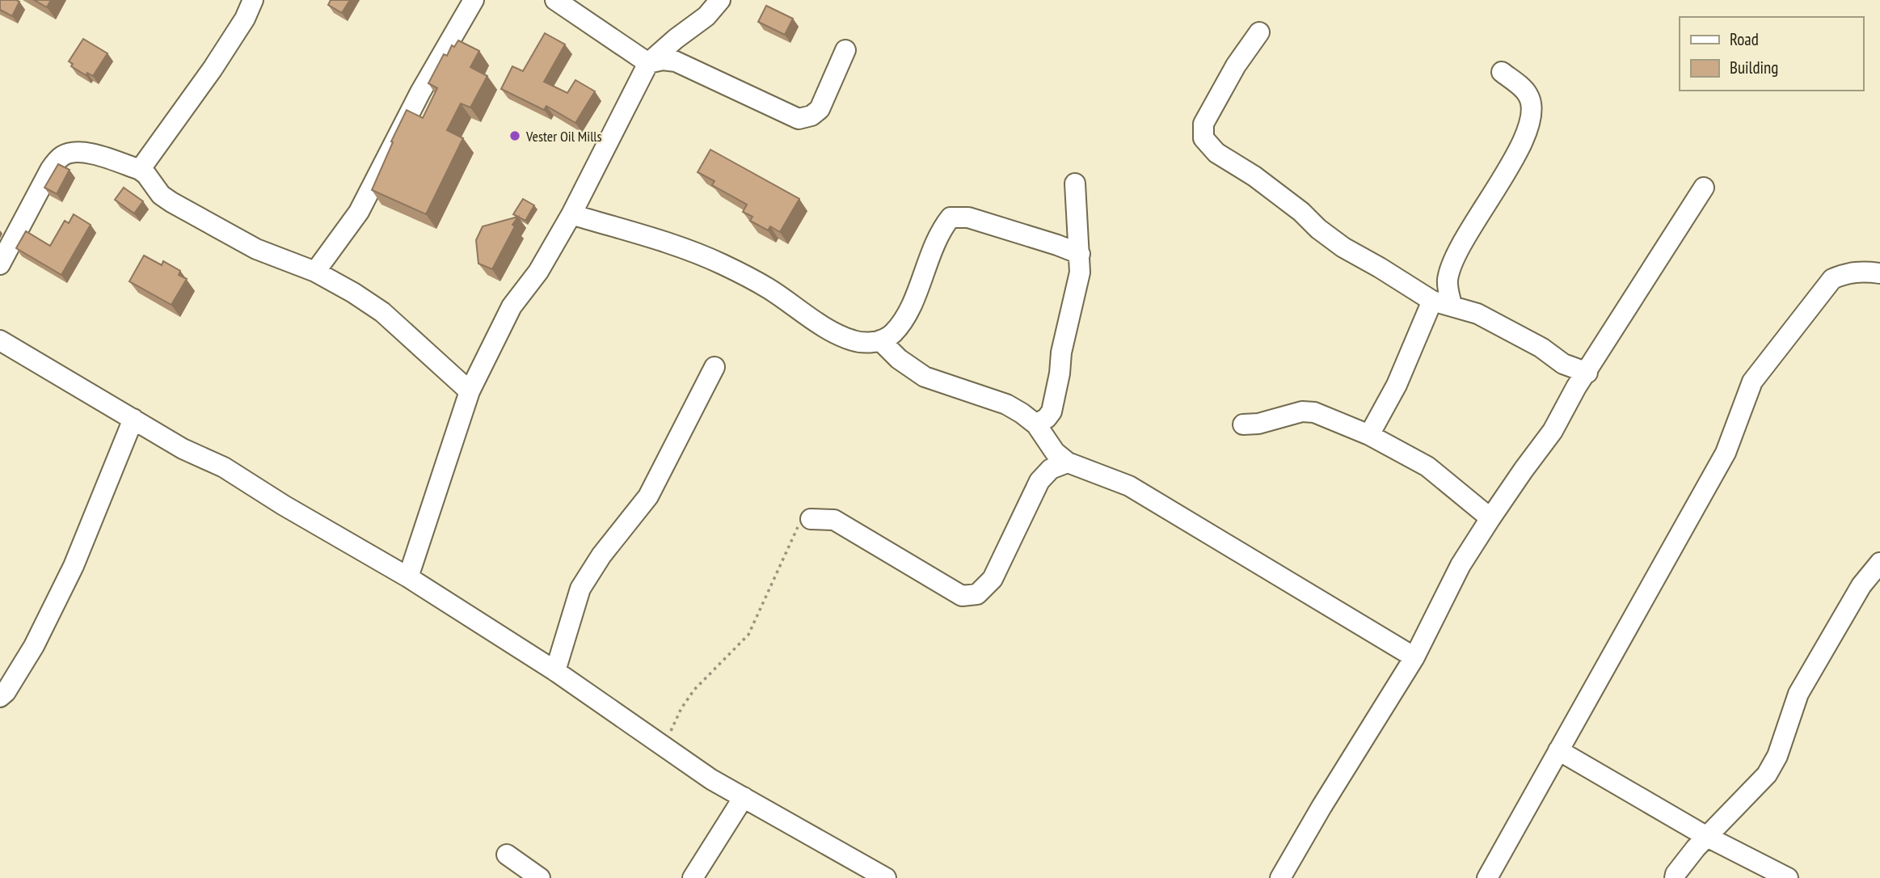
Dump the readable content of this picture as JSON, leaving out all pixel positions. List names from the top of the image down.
{
  "places": ["Vester Oil Mills"],
  "legend": ["Road", "Building"]
}
